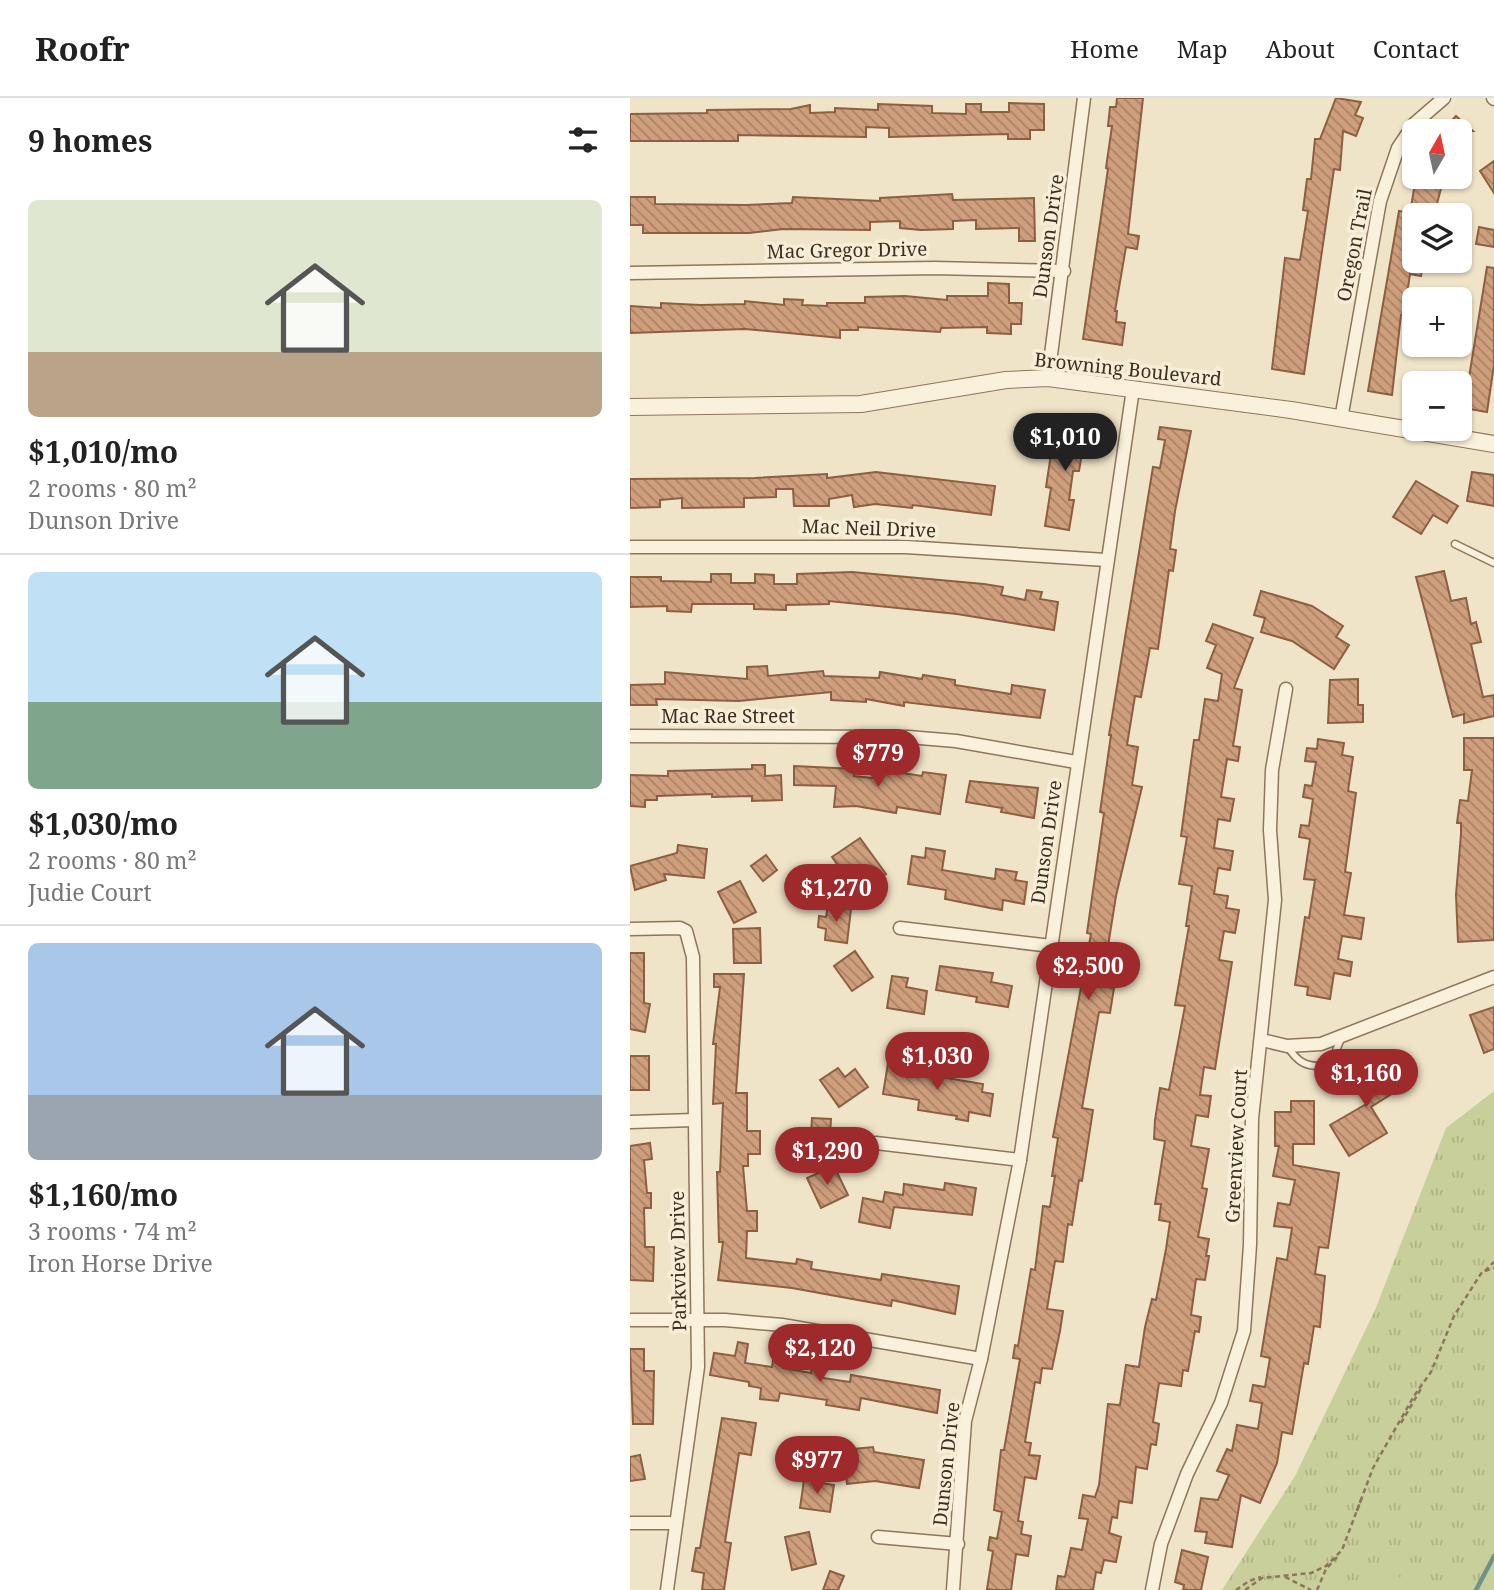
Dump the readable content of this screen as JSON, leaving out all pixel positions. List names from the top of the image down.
{
  "streets": {
    "street": [
      "Dunson Drive",
      "Oregon Trail",
      "Mac Gregor Drive",
      "Browning Boulevard",
      "Mac Neil Drive",
      "Mac Rae Street",
      "Greenview Court",
      "Parkview Drive"
    ]
  },
  "crossings": [
    ["Dunson Drive", "Mac Gregor Drive"],
    ["Dunson Drive", "Browning Boulevard"],
    ["Dunson Drive", "Mac Neil Drive"],
    ["Dunson Drive", "Mac Rae Street"],
    ["Oregon Trail", "Browning Boulevard"]
  ],
  "north": "top",
  "page": {
    "header": "Roofr",
    "nav": [
      "Home",
      "Map",
      "About",
      "Contact"
    ],
    "heading": "9 homes",
    "map_buttons": ["+", "−"],
    "list": [
      {
        "name": "$1,010/mo",
        "note": "2 rooms · 80 m² · Dunson Drive"
      },
      {
        "name": "$1,030/mo",
        "note": "2 rooms · 80 m² · Judie Court"
      },
      {
        "name": "$1,160/mo",
        "note": "3 rooms · 74 m² · Iron Horse Drive"
      }
    ],
    "price": [
      "$1,010",
      "$779",
      "$1,270",
      "$2,500",
      "$1,030",
      "$1,160",
      "$1,290",
      "$2,120",
      "$977"
    ]
  }
}
